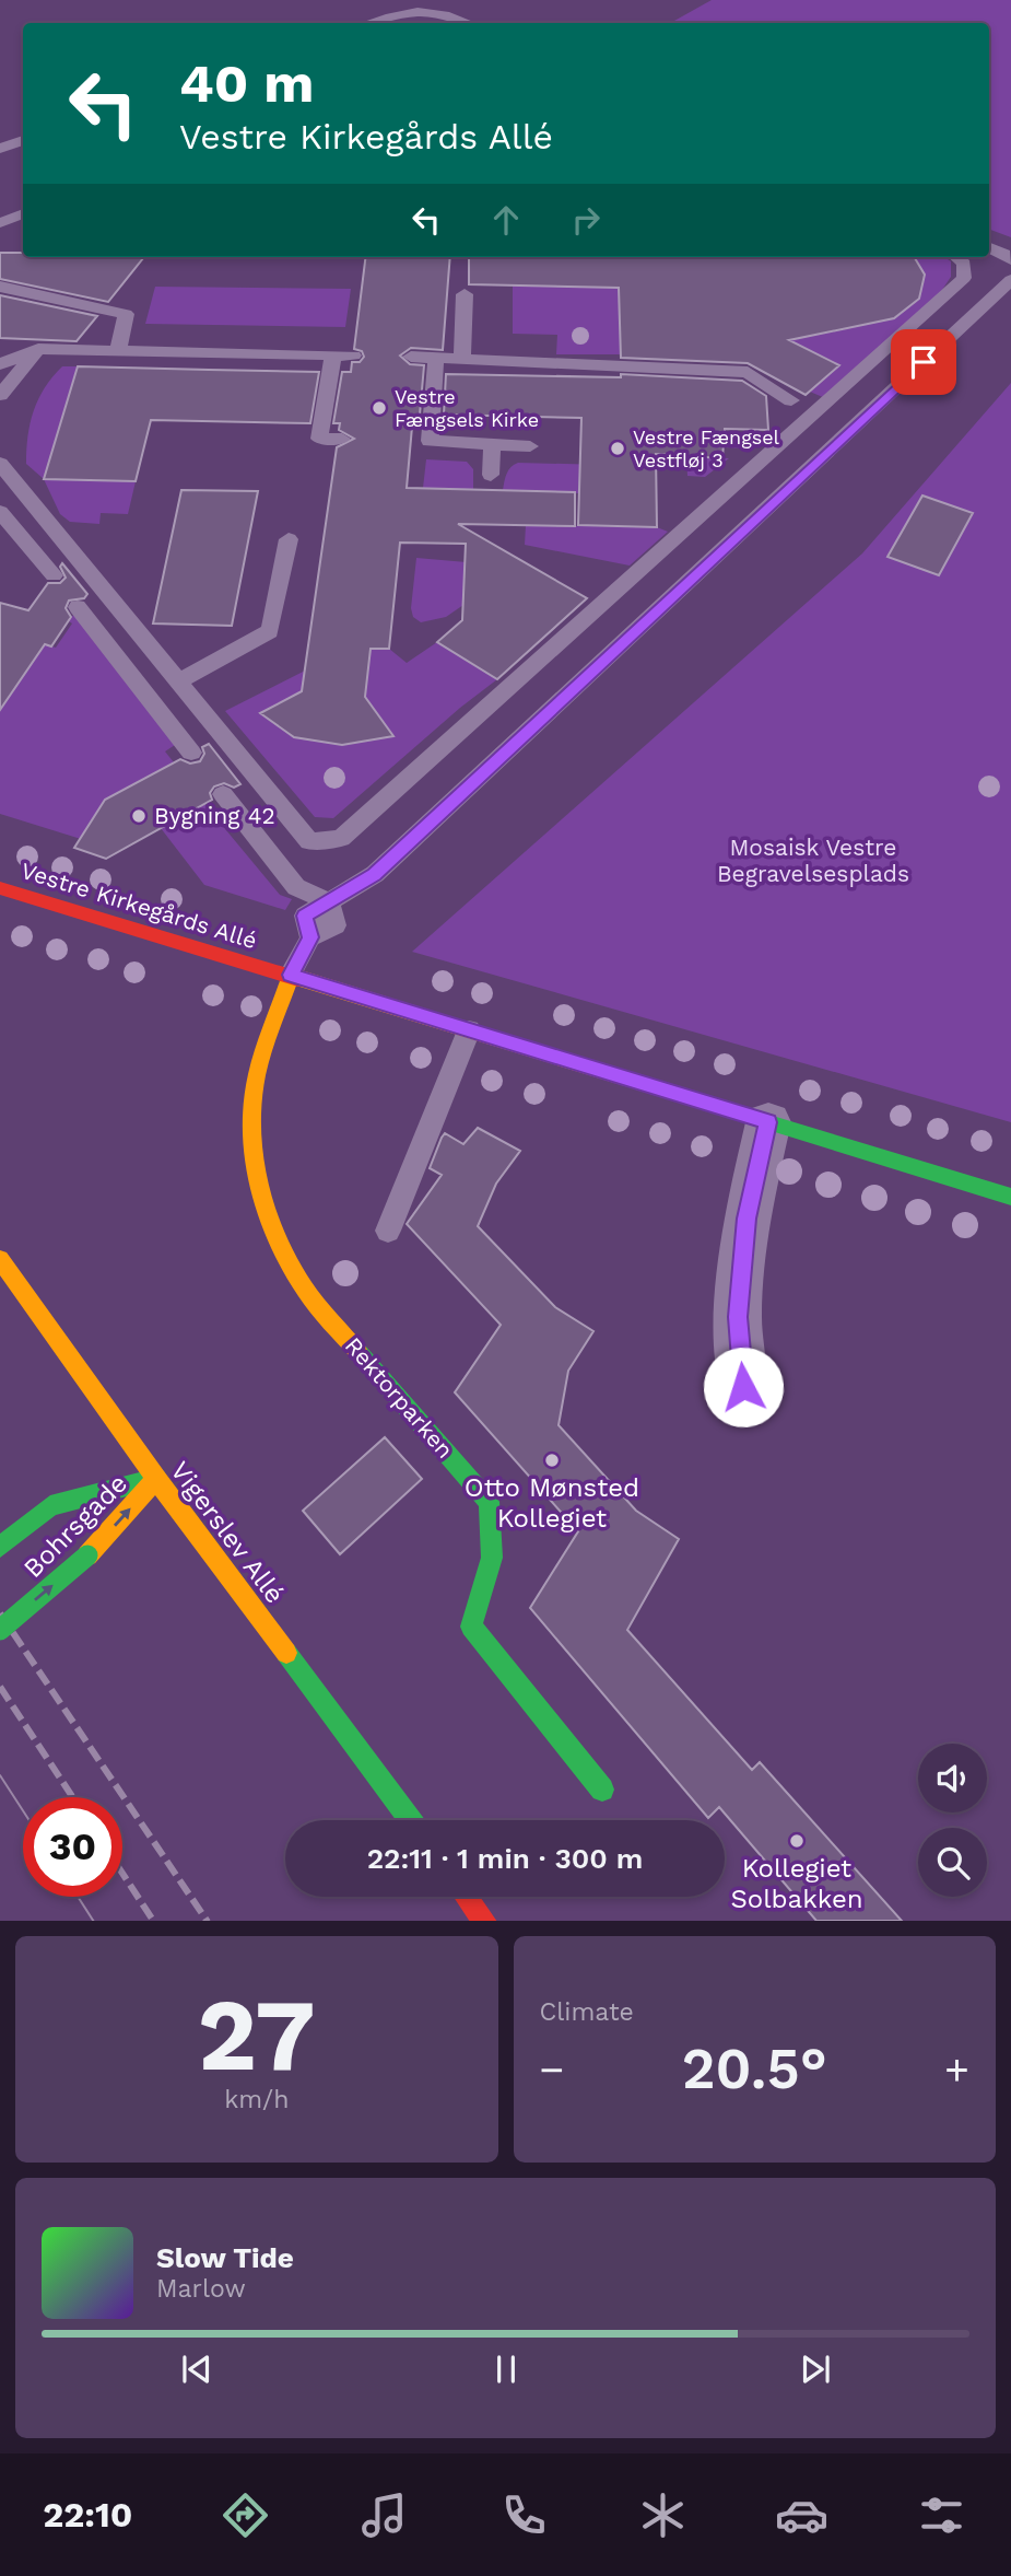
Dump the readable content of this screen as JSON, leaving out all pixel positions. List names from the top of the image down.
{
  "streets": {
    "street": [
      "Vestre Kirkegårds Allé",
      "Rektorparken",
      "Bohrsgade",
      "Vigerslev Allé"
    ]
  },
  "crossings": [
    ["Vestre Kirkegårds Allé", "Rektorparken"],
    ["Bohrsgade", "Vigerslev Allé"]
  ],
  "parks": ["Mosaisk Vestre Begravelsesplads"],
  "places": [
    "Vestre Fængsels Kirke",
    "Vestre Fængsel Vestfløj 3",
    "Bygning 42",
    "Otto Mønsted Kollegiet",
    "Kollegiet Solbakken"
  ],
  "page": {
    "turn": ["40 m", "Vestre Kirkegårds Allé"],
    "limit": "30",
    "trip": "22:11 · 1 min · 300 m",
    "tile": [
      ["27", "km/h"],
      "Climate"
    ],
    "heat": ["−", "20.5°", "+"],
    "song": ["Slow Tide", "Marlow"],
    "tabs": "22:10"
  }
}
